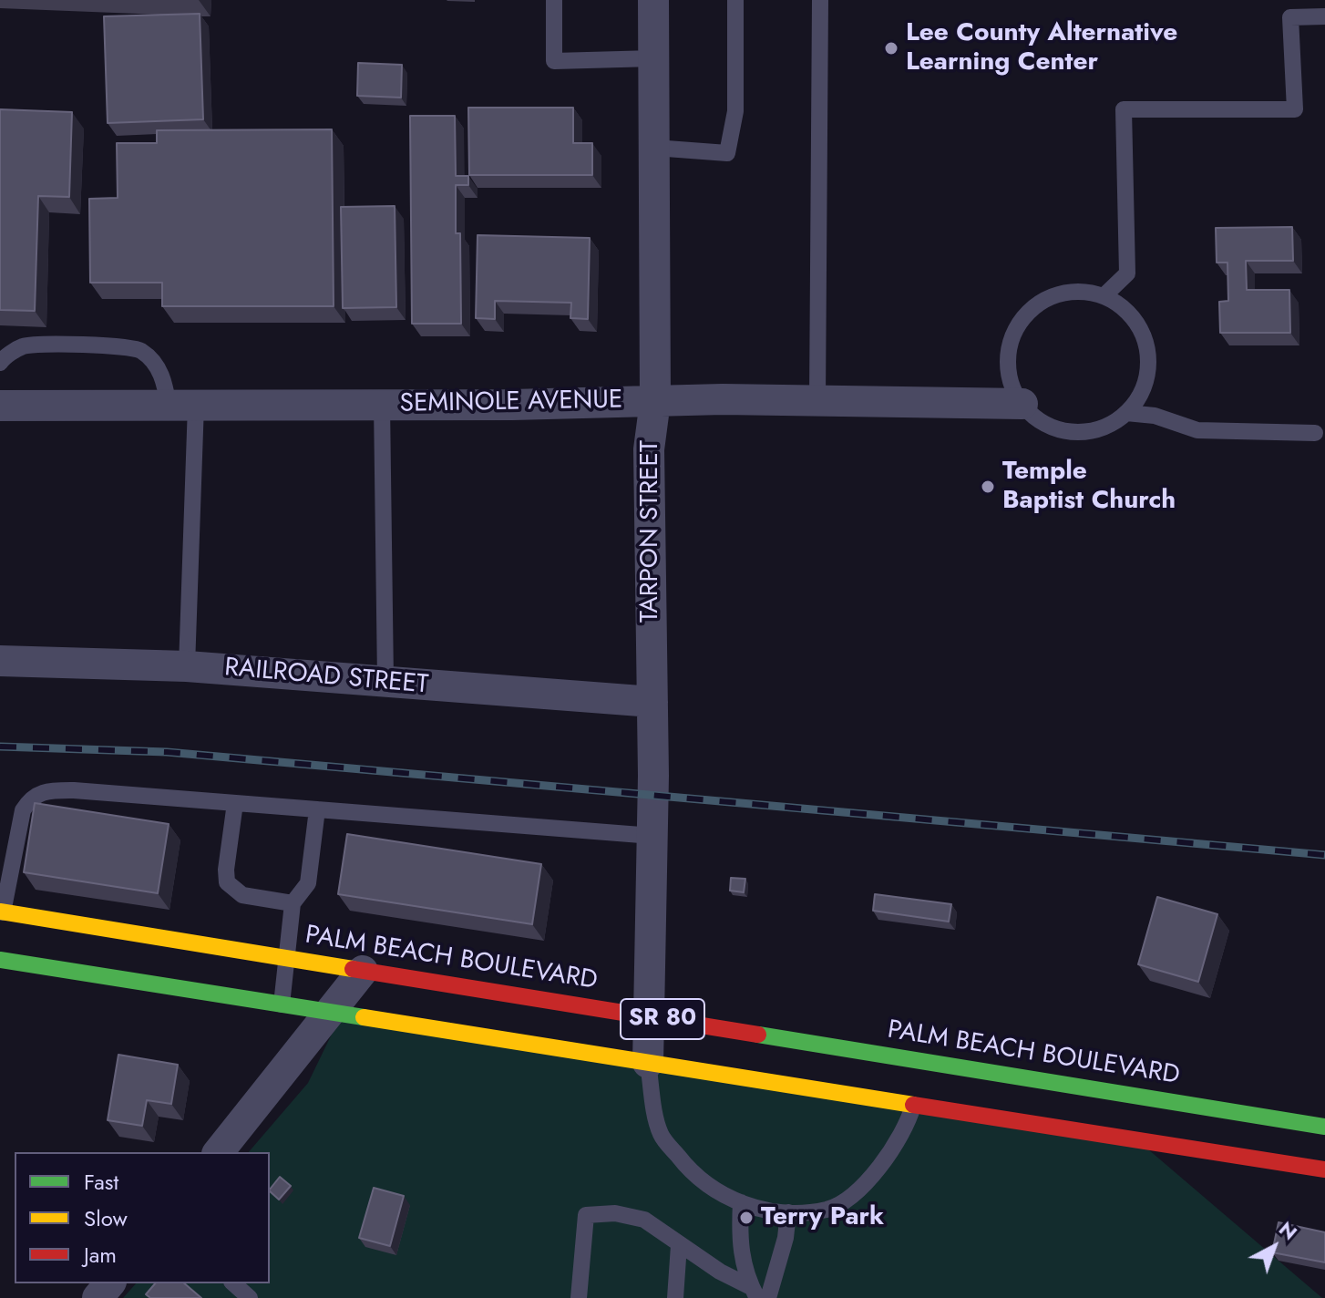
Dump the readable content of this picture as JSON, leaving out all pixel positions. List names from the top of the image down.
{
  "streets": {
    "main road": ["PALM BEACH BOULEVARD", "SR 80"],
    "street": ["SEMINOLE AVENUE", "TARPON STREET", "RAILROAD STREET"]
  },
  "crossings": [
    ["SEMINOLE AVENUE", "TARPON STREET"],
    ["TARPON STREET", "RAILROAD STREET"],
    ["TARPON STREET", "PALM BEACH BOULEVARD"],
    ["TARPON STREET", "SR 80"]
  ],
  "places": ["Lee County Alternative Learning Center", "Temple Baptist Church", "Terry Park"],
  "legend": ["Fast", "Slow", "Jam"],
  "north": "top right"
}
